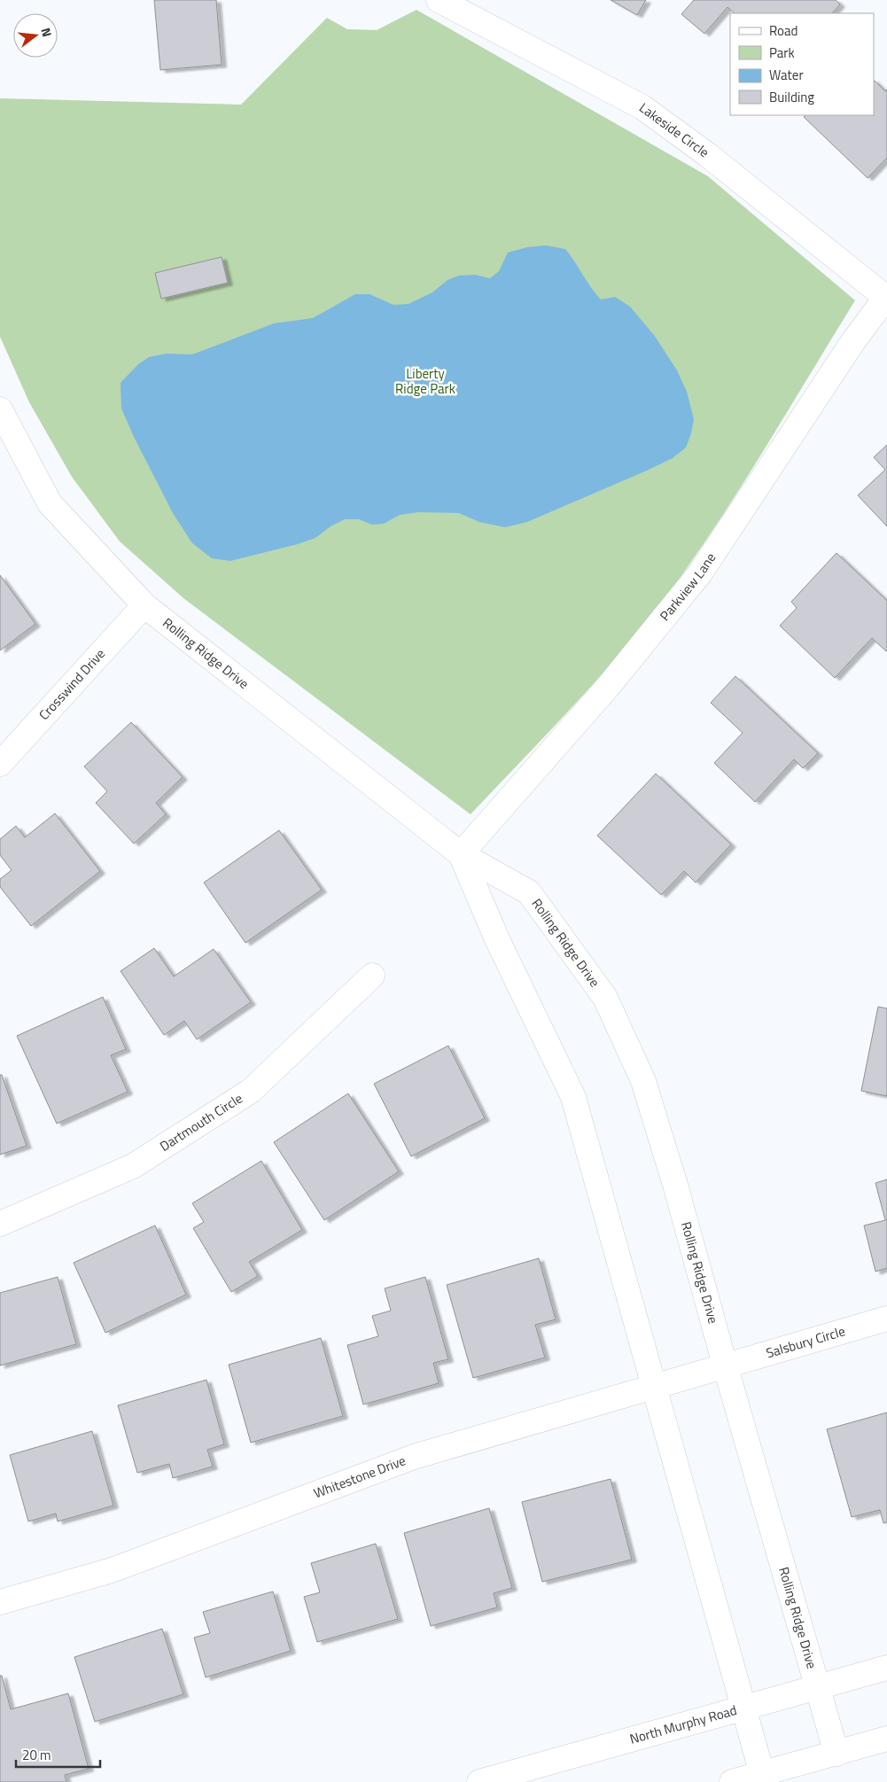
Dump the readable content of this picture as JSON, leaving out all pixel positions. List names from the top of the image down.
{
  "streets": {
    "street": [
      "Lakeside Circle",
      "Parkview Lane",
      "Rolling Ridge Drive",
      "Crosswind Drive",
      "Dartmouth Circle",
      "Salsbury Circle",
      "Whitestone Drive",
      "North Murphy Road"
    ]
  },
  "crossings": [
    ["Lakeside Circle", "Parkview Lane"],
    ["Parkview Lane", "Rolling Ridge Drive"],
    ["Rolling Ridge Drive", "Crosswind Drive"],
    ["Rolling Ridge Drive", "Salsbury Circle"],
    ["Rolling Ridge Drive", "Whitestone Drive"],
    ["Rolling Ridge Drive", "North Murphy Road"],
    ["Salsbury Circle", "Whitestone Drive"]
  ],
  "parks": ["Liberty Ridge Park"],
  "legend": [
    "Road",
    "Park",
    "Water",
    "Building"
  ],
  "scale_bar": "20 m",
  "north": "right"
}
